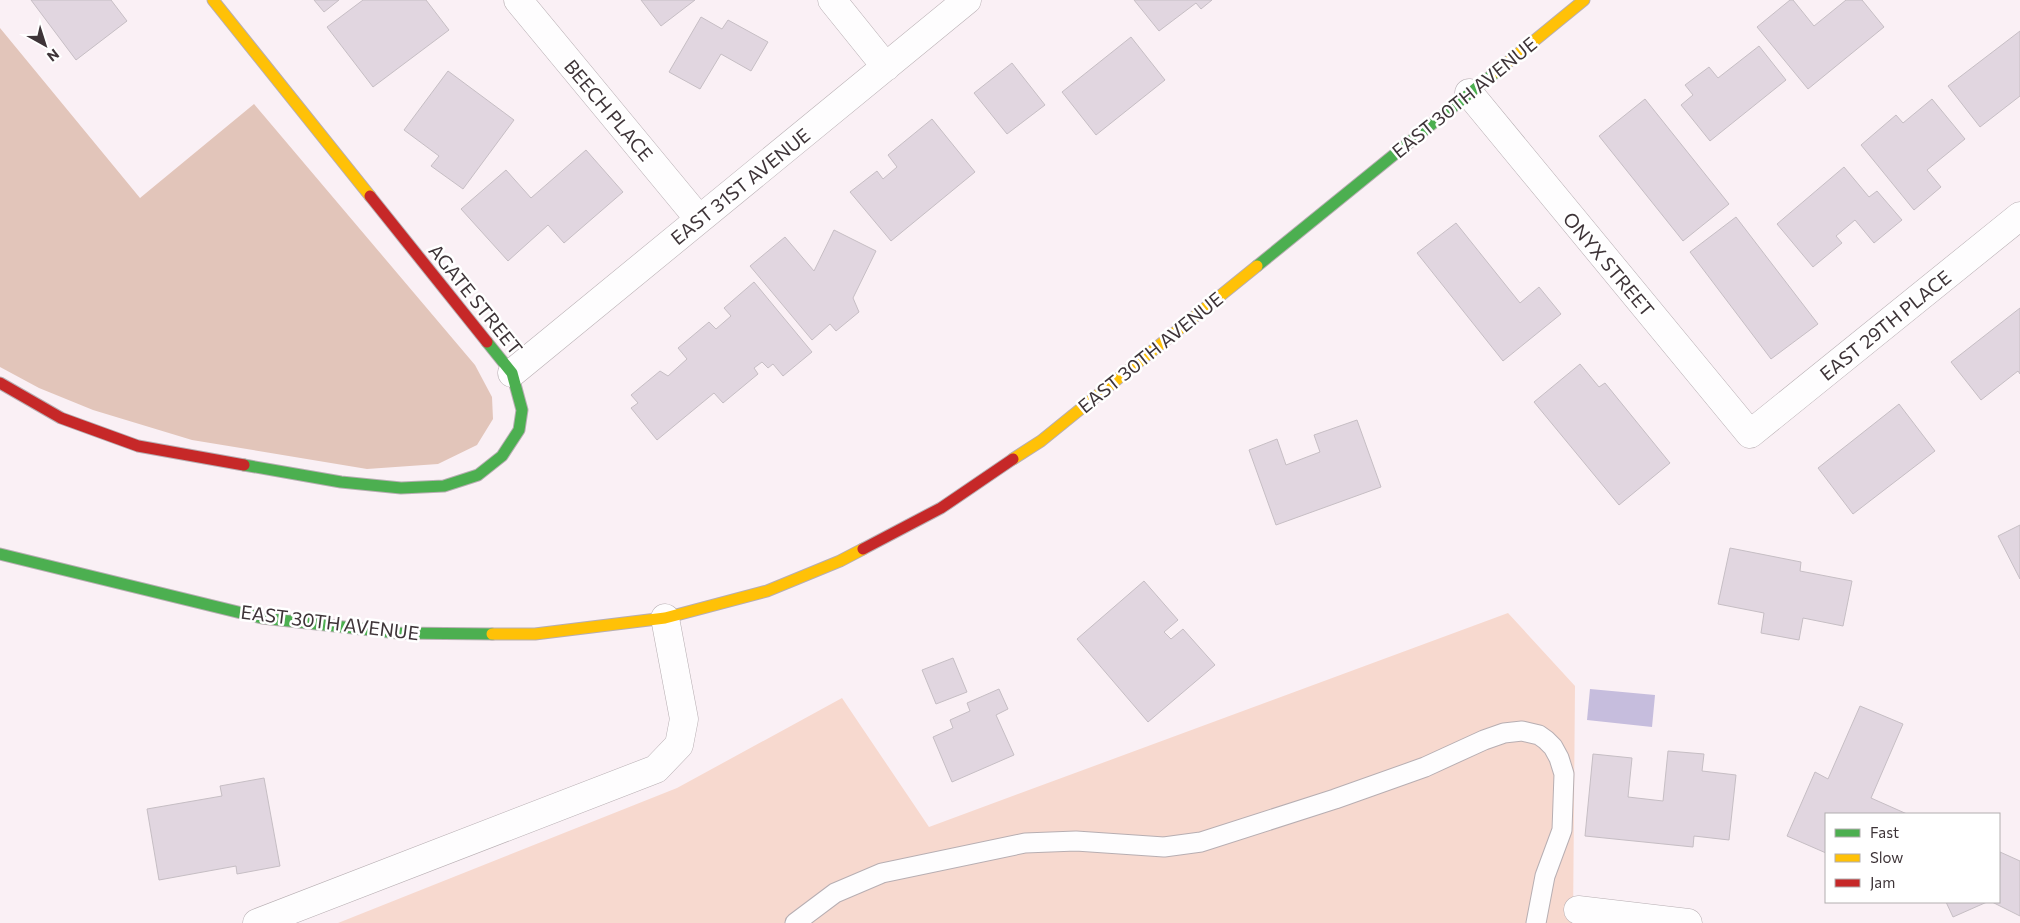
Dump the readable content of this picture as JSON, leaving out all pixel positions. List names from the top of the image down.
{
  "streets": {
    "main road": ["EAST 30TH AVENUE", "AGATE STREET"],
    "street": [
      "BEECH PLACE",
      "EAST 31ST AVENUE",
      "ONYX STREET",
      "EAST 29TH PLACE"
    ]
  },
  "crossings": [
    ["EAST 30TH AVENUE", "ONYX STREET"],
    ["BEECH PLACE", "EAST 31ST AVENUE"],
    ["EAST 31ST AVENUE", "AGATE STREET"],
    ["ONYX STREET", "EAST 29TH PLACE"]
  ],
  "legend": ["Fast", "Slow", "Jam"],
  "north": "bottom right"
}
